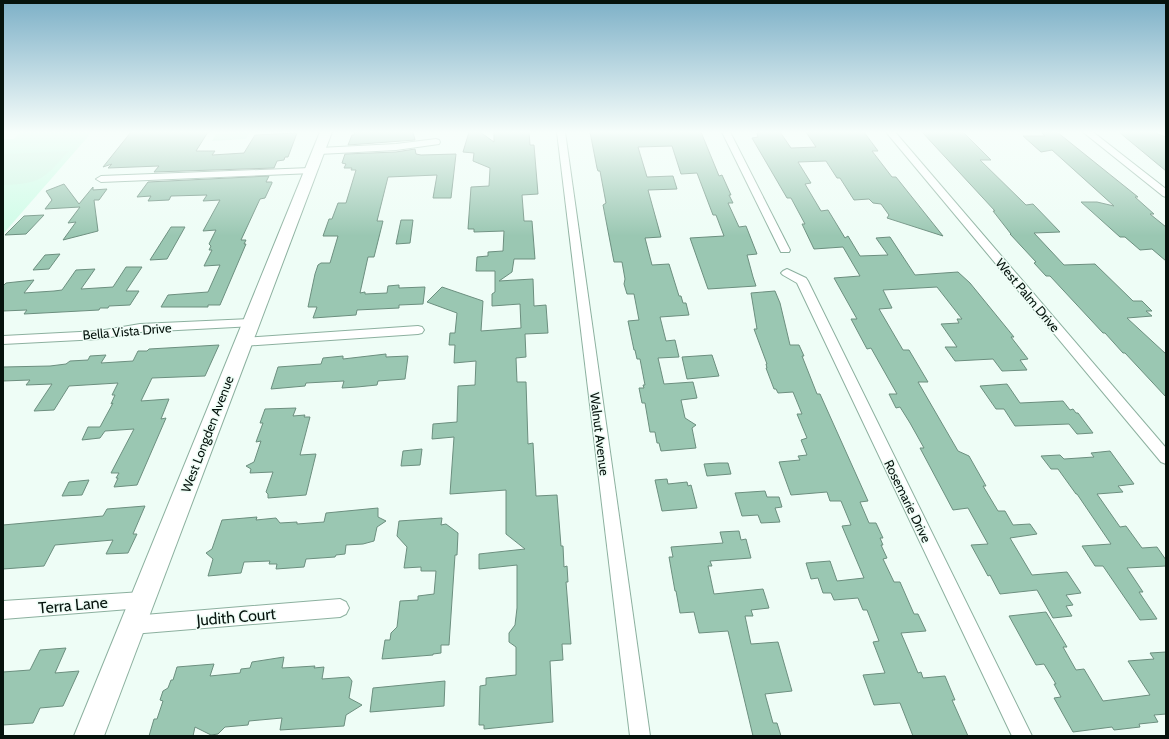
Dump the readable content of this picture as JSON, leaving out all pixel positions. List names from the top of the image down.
{
  "streets": {
    "street": [
      "West Palm Drive",
      "Bella Vista Drive",
      "West Longden Avenue",
      "Walnut Avenue",
      "Rosemarie Drive",
      "Terra Lane",
      "Judith Court"
    ]
  },
  "crossings": [
    ["Bella Vista Drive", "West Longden Avenue"],
    ["West Longden Avenue", "Terra Lane"],
    ["West Longden Avenue", "Judith Court"]
  ]
}
